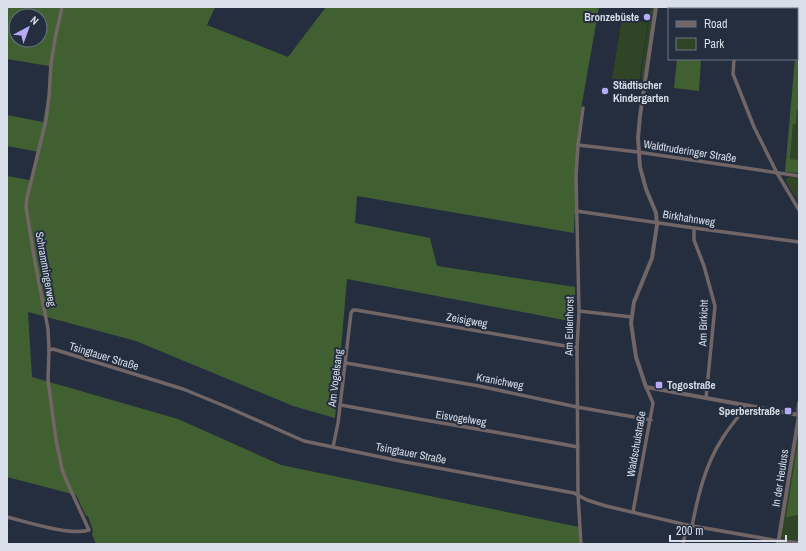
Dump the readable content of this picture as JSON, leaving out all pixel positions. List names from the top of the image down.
{
  "streets": {
    "street": [
      "Waldtruderinger Straße",
      "Birkhahnweg",
      "Schrammingerweg",
      "Zeisigweg",
      "Am Birkicht",
      "Am Eulenhorst",
      "Tsingtauer Straße",
      "Am Vogelsang",
      "Kranichweg",
      "Eisvogelweg",
      "Waldschulstraße",
      "In der Heuluss"
    ]
  },
  "crossings": [
    ["Waldtruderinger Straße", "Am Eulenhorst"],
    ["Waldtruderinger Straße", "Waldschulstraße"],
    ["Birkhahnweg", "Am Birkicht"],
    ["Birkhahnweg", "Am Eulenhorst"],
    ["Birkhahnweg", "Waldschulstraße"],
    ["Schrammingerweg", "Tsingtauer Straße"],
    ["Zeisigweg", "Am Eulenhorst"],
    ["Zeisigweg", "Am Vogelsang"],
    ["Am Eulenhorst", "Tsingtauer Straße"],
    ["Am Eulenhorst", "Kranichweg"],
    ["Am Eulenhorst", "Eisvogelweg"],
    ["Tsingtauer Straße", "Am Vogelsang"],
    ["Tsingtauer Straße", "Waldschulstraße"],
    ["Tsingtauer Straße", "In der Heuluss"],
    ["Am Vogelsang", "Kranichweg"],
    ["Am Vogelsang", "Eisvogelweg"],
    ["Kranichweg", "Waldschulstraße"]
  ],
  "places": {
    "other": ["Bronzebüste", "Städtischer Kindergarten"],
    "transit": ["Togostraße", "Sperberstraße"]
  },
  "legend": ["Road", "Park"],
  "scale_bar": "200 m",
  "north": "top right"
}
